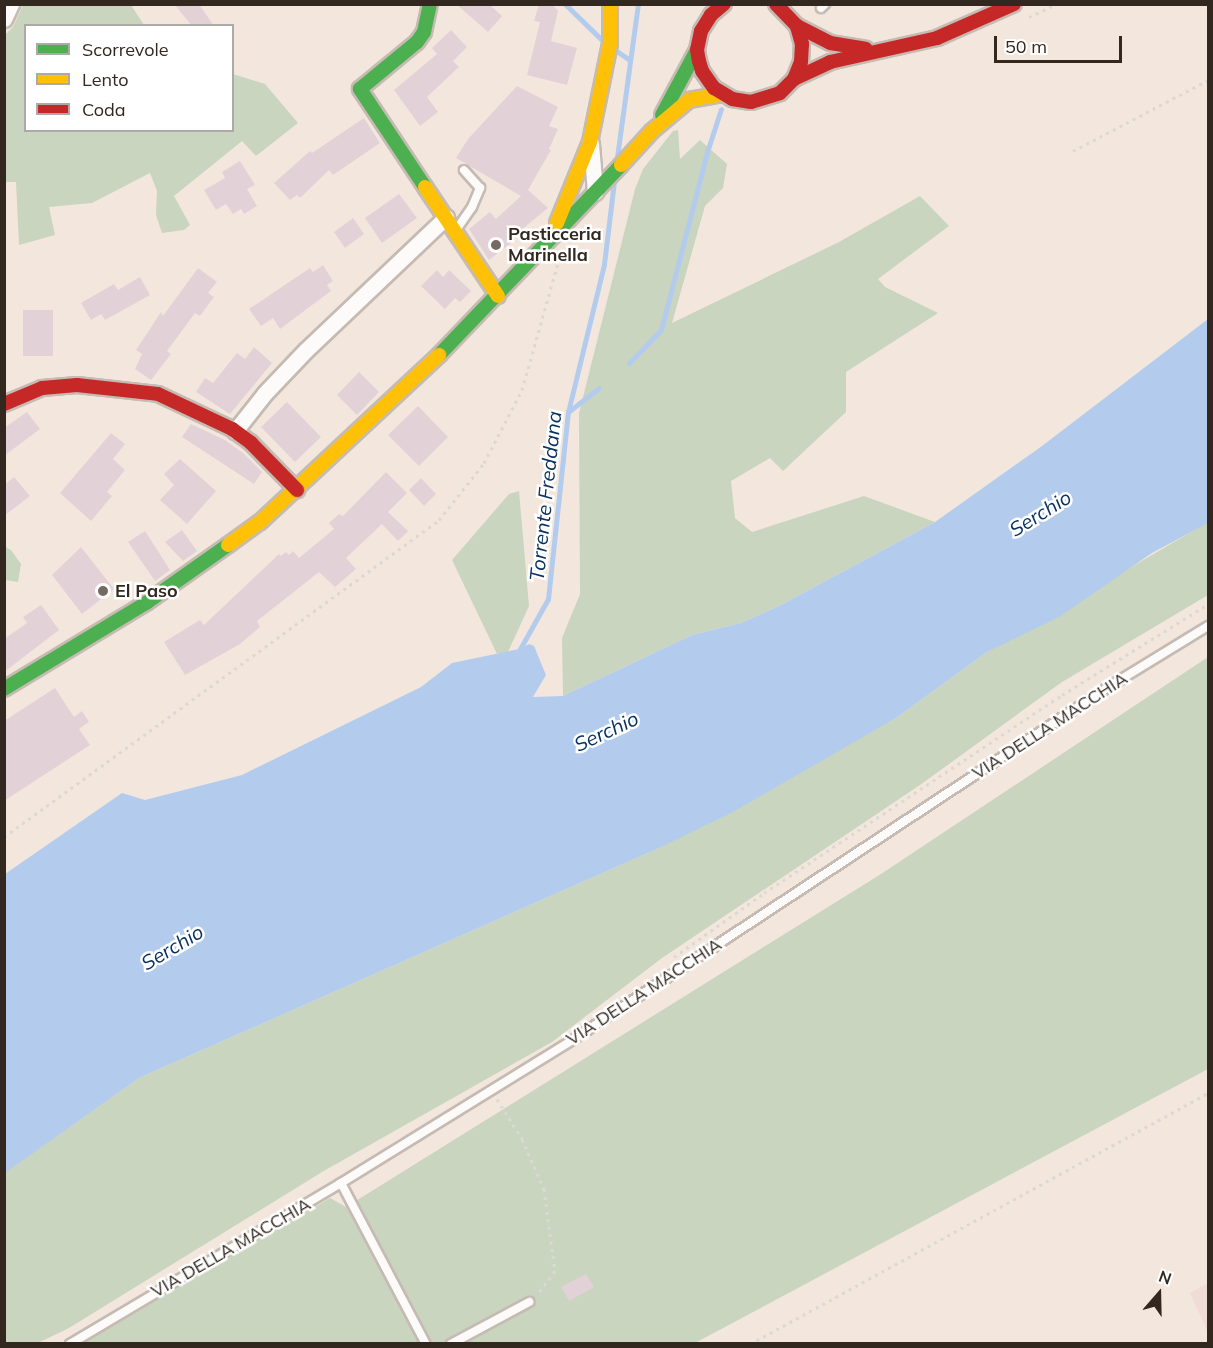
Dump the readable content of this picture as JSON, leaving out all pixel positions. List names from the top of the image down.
{
  "streets": {
    "lane": ["VIA DELLA MACCHIA"]
  },
  "water": ["Torrente Freddana", "Serchio"],
  "places": ["Pasticceria Marinella", "El Paso"],
  "legend": ["Scorrevole", "Lento", "Coda"],
  "scale_bar": "50 m",
  "north": "top"
}
